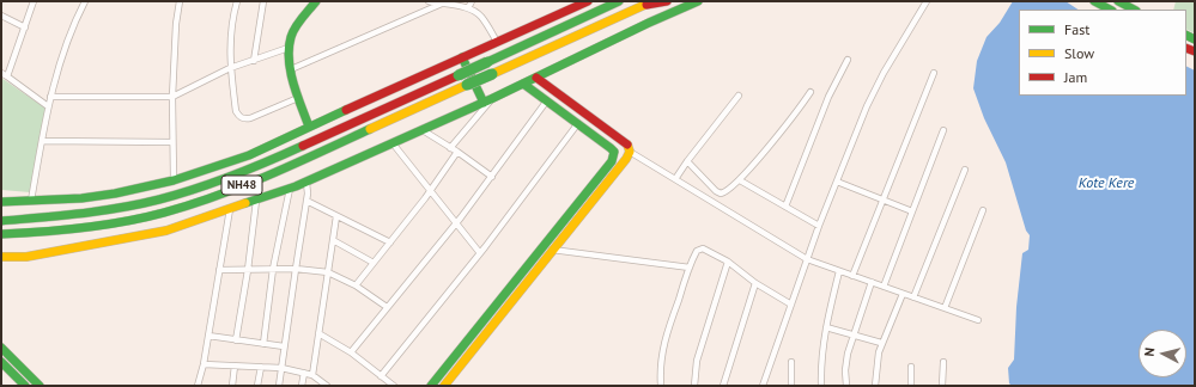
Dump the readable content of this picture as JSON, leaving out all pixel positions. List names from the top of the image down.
{
  "streets": {
    "main road": ["NH48"]
  },
  "water": ["Kote Kere"],
  "legend": ["Fast", "Slow", "Jam"],
  "north": "left"
}
